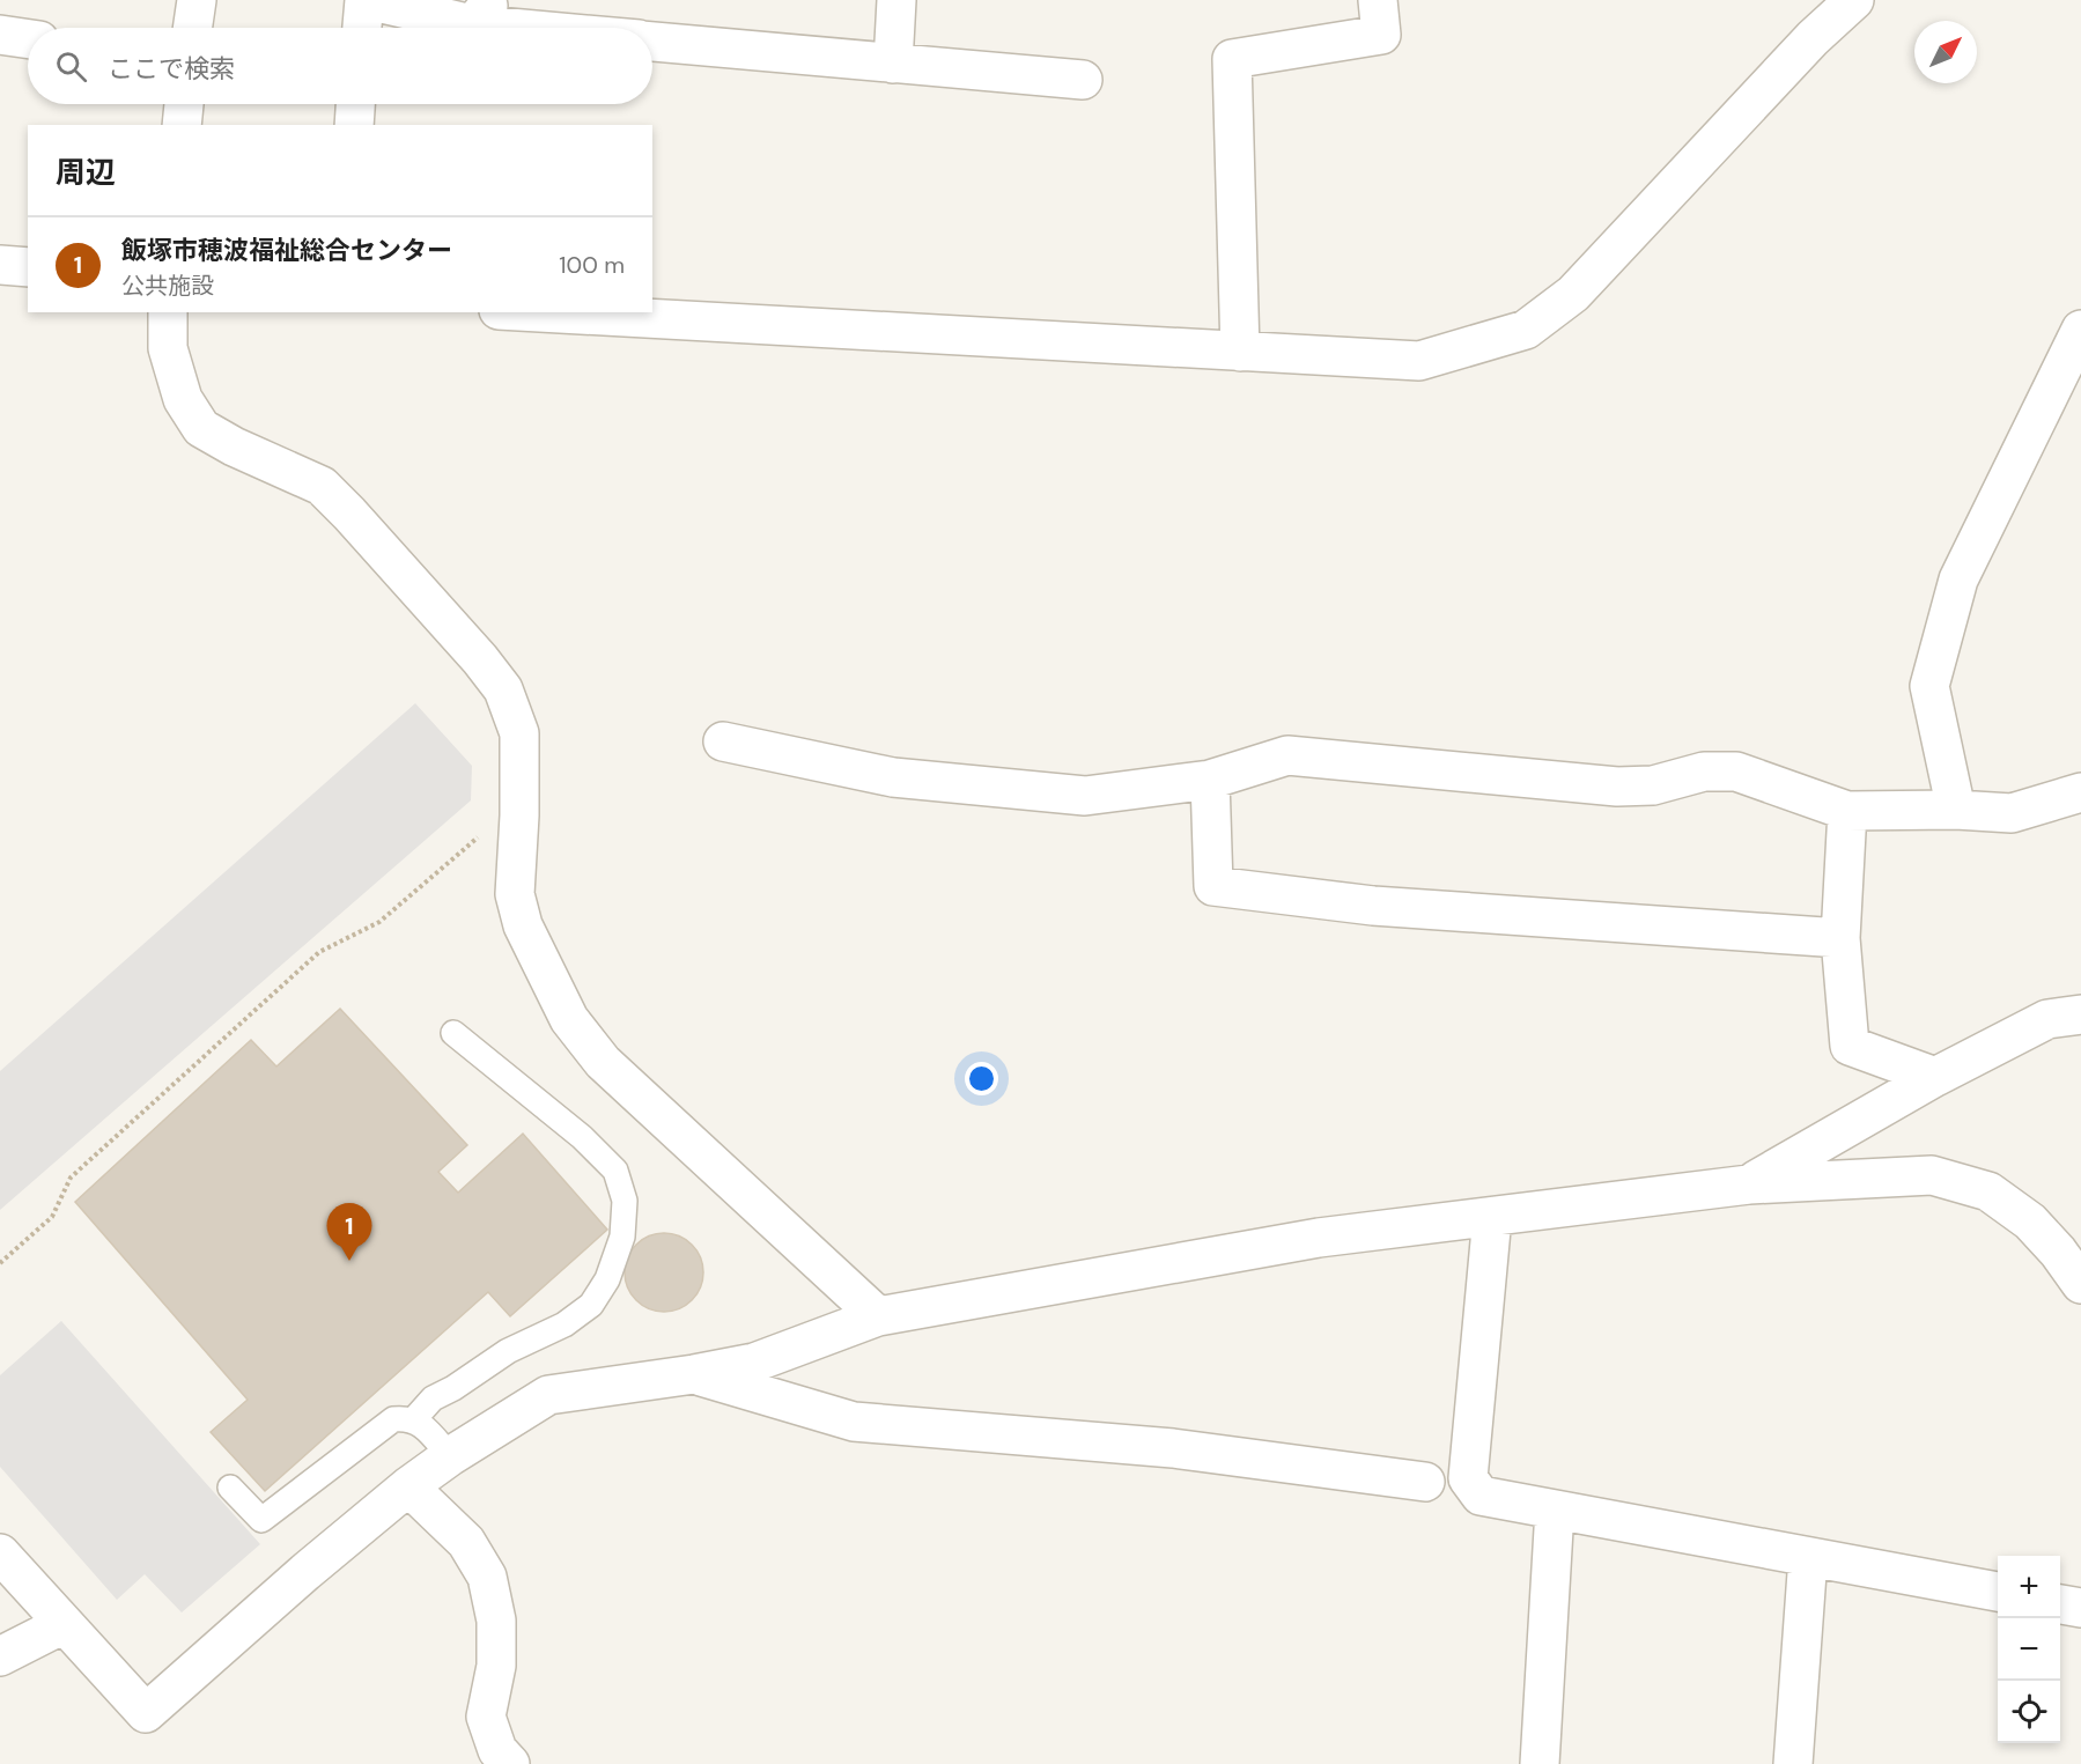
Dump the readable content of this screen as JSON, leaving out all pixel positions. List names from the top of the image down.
{
  "north": "top right",
  "page": {
    "search": "ここで検索",
    "heading": "周辺",
    "list": [
      {
        "mark": "1",
        "name": "飯塚市穂波福祉総合センター",
        "note": "公共施設",
        "value": "100 m"
      }
    ],
    "pins": "1",
    "map_buttons": ["+", "−"]
  }
}
